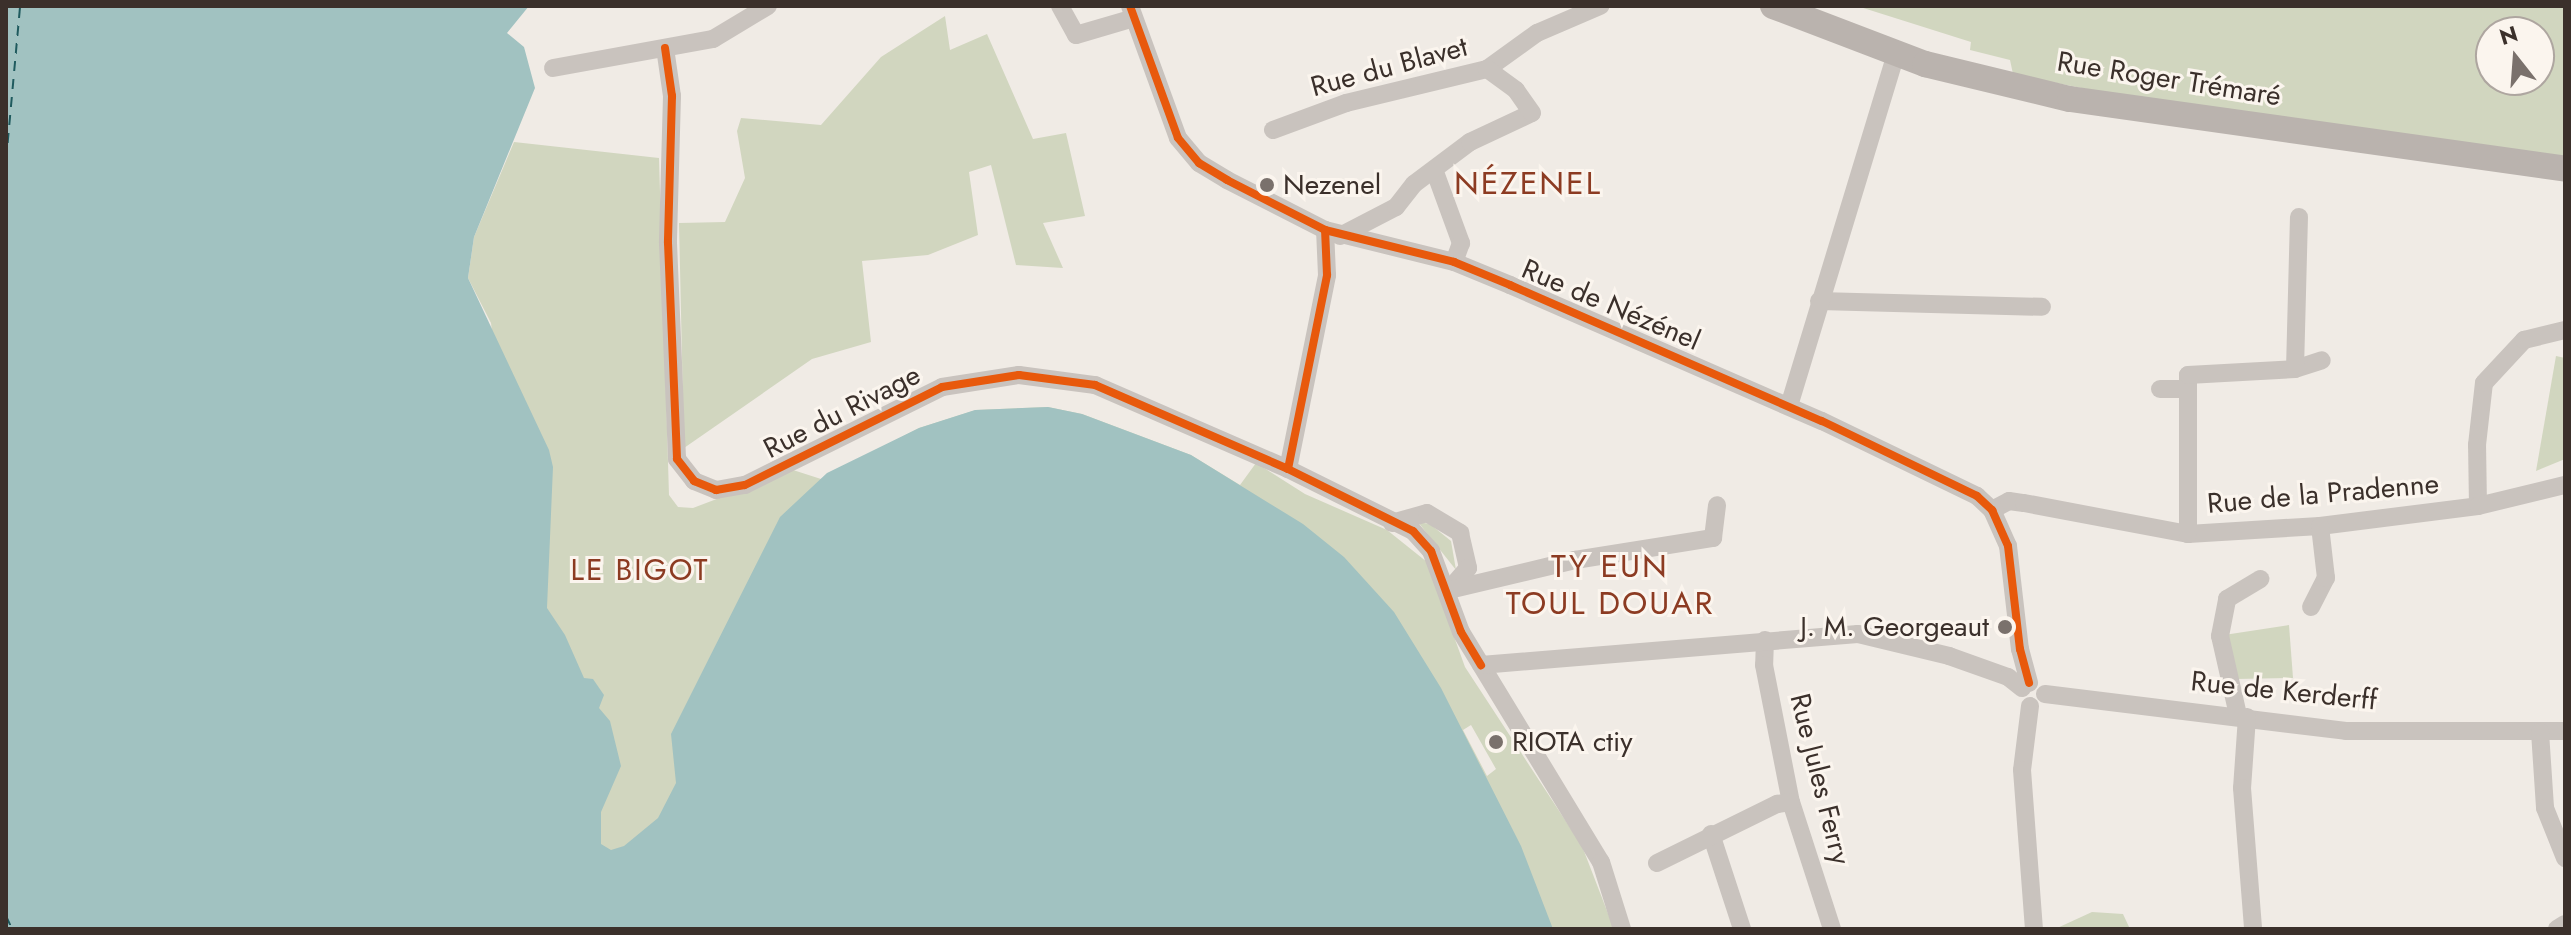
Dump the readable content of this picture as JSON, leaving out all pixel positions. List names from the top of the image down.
{
  "streets": {
    "street": [
      "Rue du Blavet",
      "Rue Roger Trémaré",
      "Rue de Nézénel",
      "Rue du Rivage",
      "Rue de la Pradenne",
      "Rue de Kerderff",
      "Rue Jules Ferry"
    ]
  },
  "crossings": [
    ["Rue de Nézénel", "Rue de la Pradenne"]
  ],
  "districts": ["NÉZENEL", "TY EUN TOUL DOUAR", "LE BIGOT"],
  "places": ["Nezenel", "J. M. Georgeaut", "RIOTA ctiy"],
  "north": "top"
}
